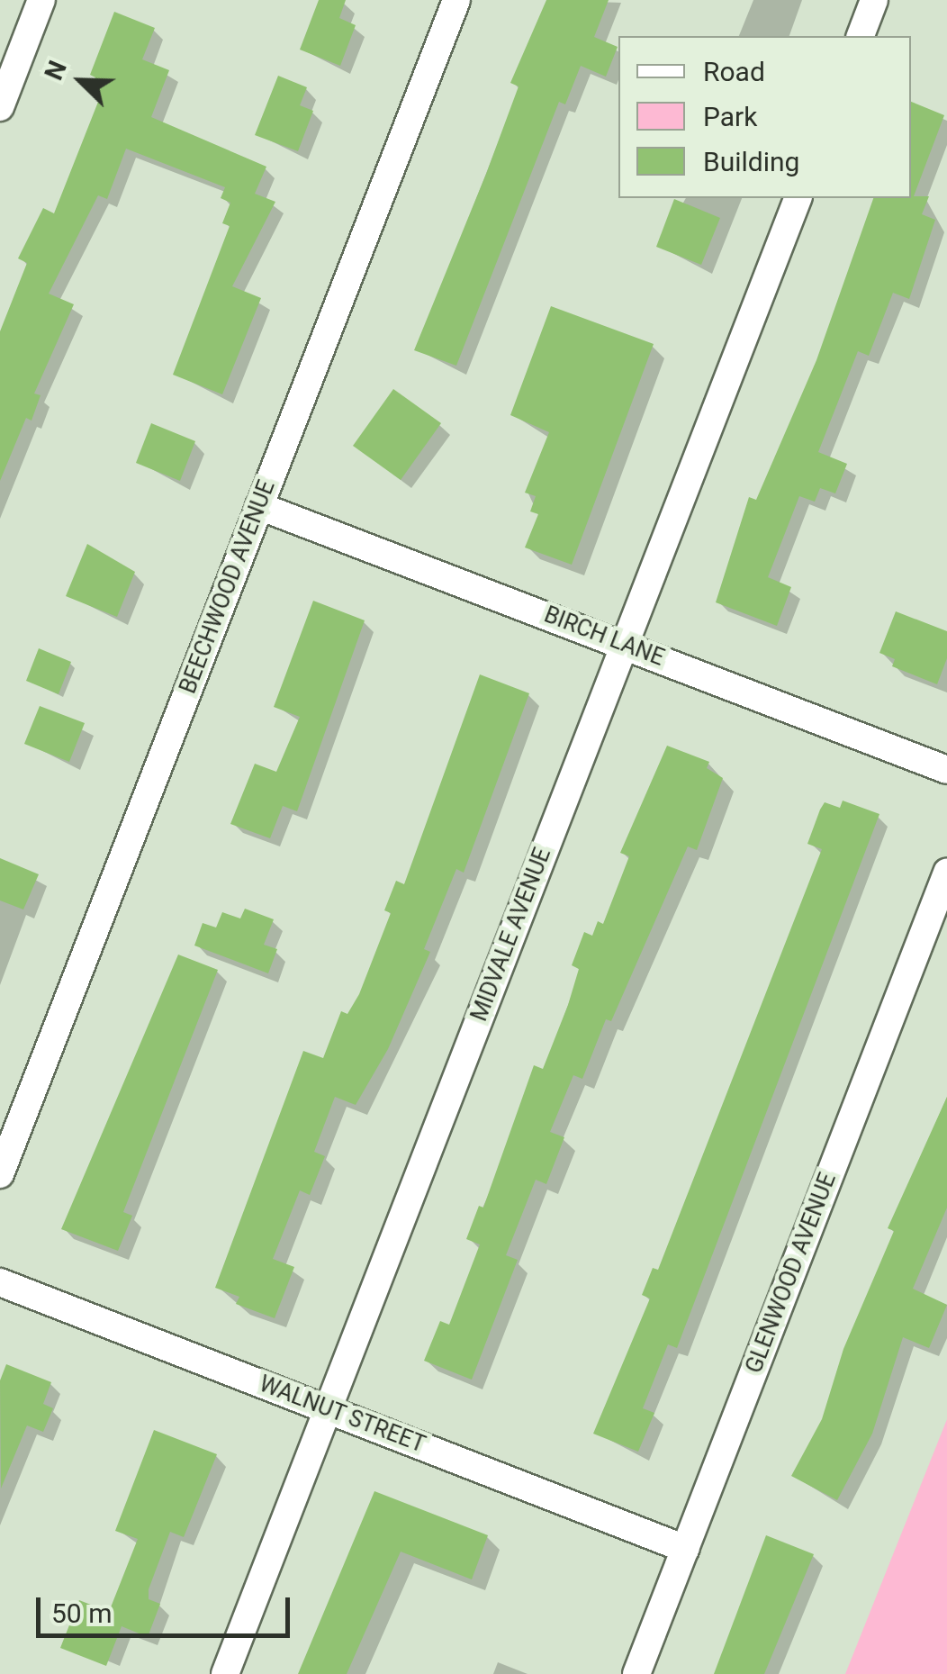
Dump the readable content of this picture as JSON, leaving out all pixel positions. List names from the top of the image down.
{
  "streets": {
    "street": [
      "BEECHWOOD AVENUE",
      "BIRCH LANE",
      "MIDVALE AVENUE",
      "GLENWOOD AVENUE",
      "WALNUT STREET"
    ]
  },
  "crossings": [
    ["BEECHWOOD AVENUE", "BIRCH LANE"],
    ["BIRCH LANE", "MIDVALE AVENUE"],
    ["MIDVALE AVENUE", "WALNUT STREET"],
    ["GLENWOOD AVENUE", "WALNUT STREET"]
  ],
  "legend": ["Road", "Park", "Building"],
  "scale_bar": "50 m",
  "north": "top left"
}
